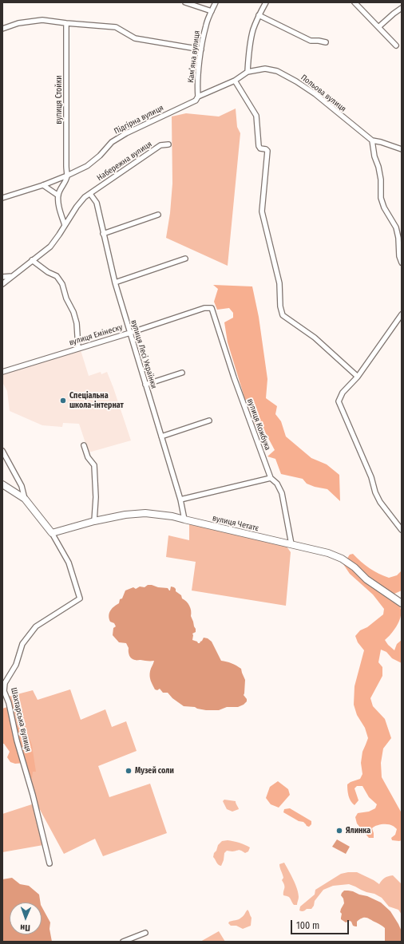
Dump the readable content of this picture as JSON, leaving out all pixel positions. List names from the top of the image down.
{
  "streets": {
    "street": [
      "Камʼяна вулиця",
      "Польова вулиця",
      "вулиця Стойки",
      "Підгірна вулиця",
      "Набережна вулиця",
      "вулиця Емінеску",
      "вулиця Лесі Українки",
      "вулиця Кожбука",
      "вулиця Четатє",
      "Шахтарська вулиця"
    ]
  },
  "crossings": [
    ["Камʼяна вулиця", "Польова вулиця"],
    ["Камʼяна вулиця", "Підгірна вулиця"],
    ["Польова вулиця", "Підгірна вулиця"],
    ["вулиця Стойки", "Підгірна вулиця"],
    ["Набережна вулиця", "вулиця Лесі Українки"],
    ["вулиця Емінеску", "вулиця Лесі Українки"],
    ["вулиця Емінеску", "вулиця Кожбука"],
    ["вулиця Лесі Українки", "вулиця Четатє"],
    ["вулиця Кожбука", "вулиця Четатє"],
    ["вулиця Четатє", "Шахтарська вулиця"]
  ],
  "places": ["Спеціальна школа-інтернат", "Музей соли", "Ялинка"],
  "scale_bar": "100 m",
  "north": "bottom"
}
